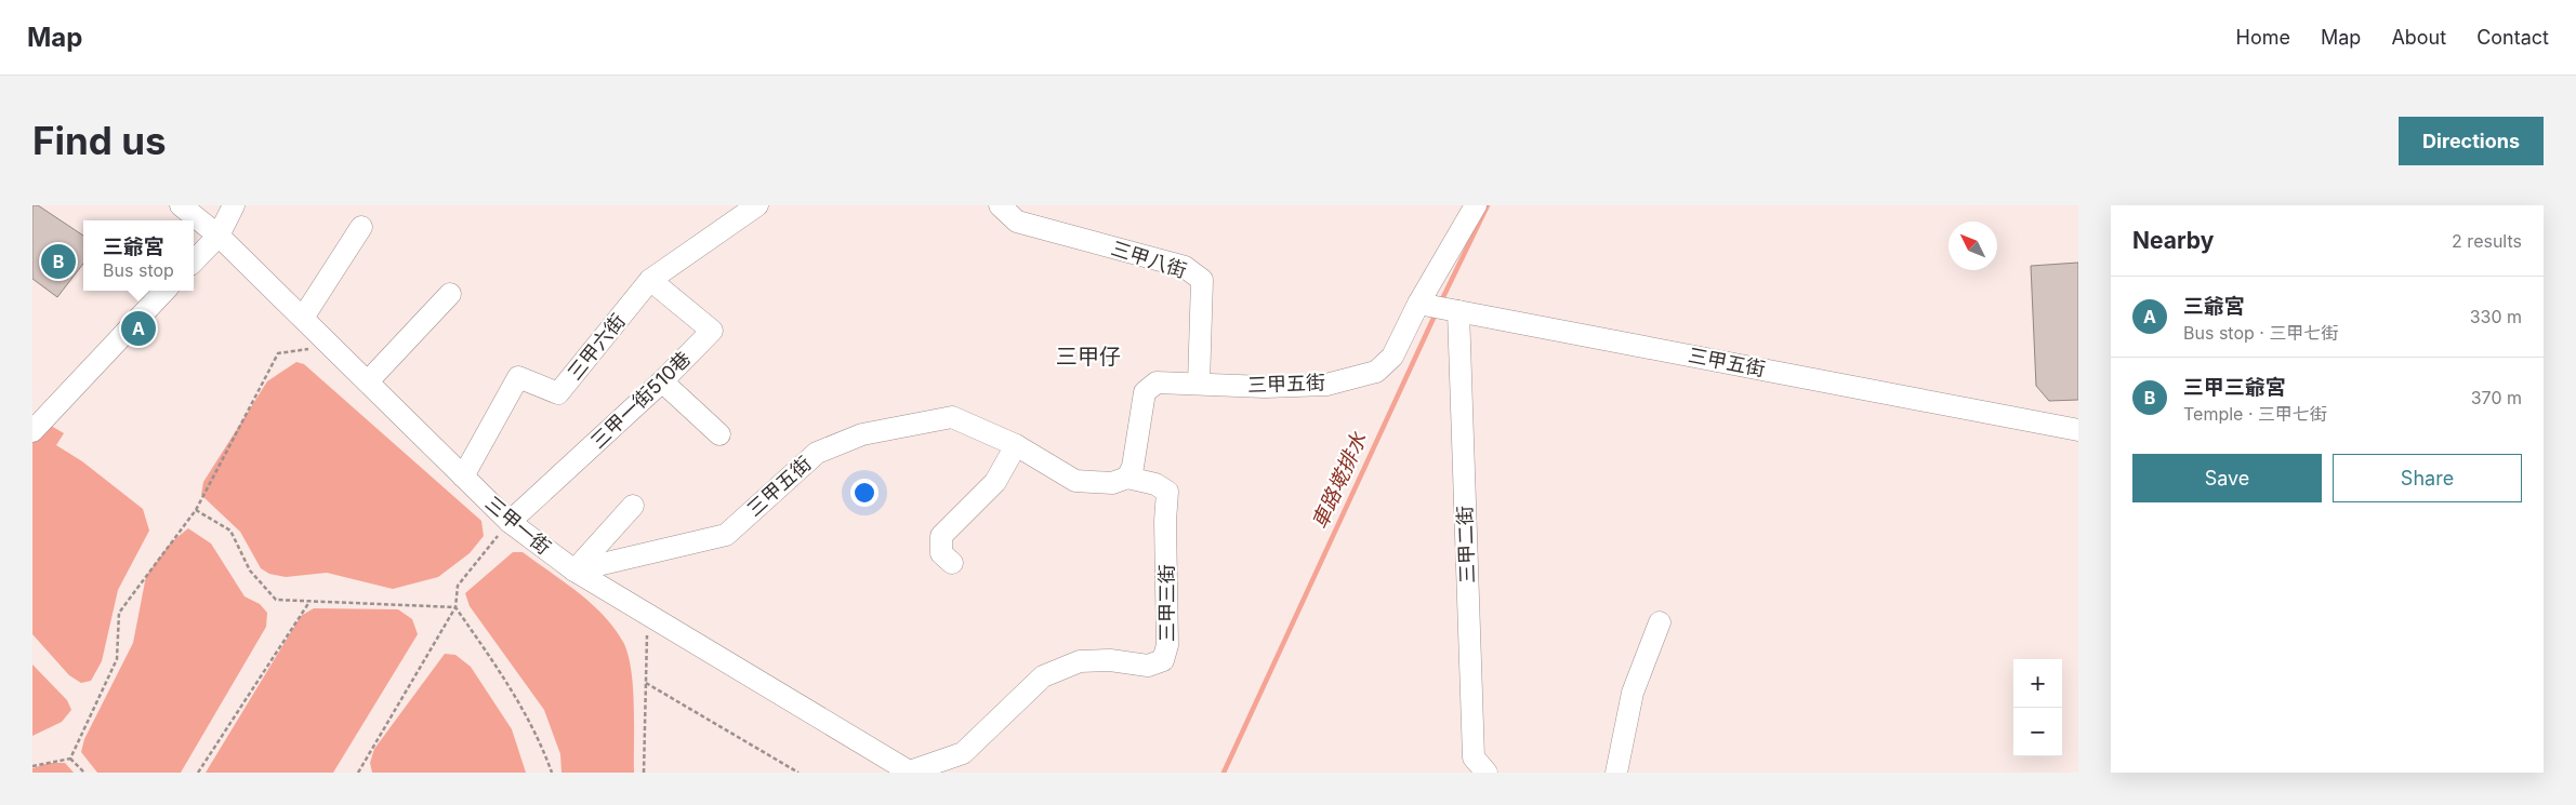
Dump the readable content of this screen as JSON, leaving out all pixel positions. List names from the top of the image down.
{
  "streets": {
    "street": [
      "三甲八街",
      "三甲六街",
      "三甲五街",
      "三甲一街510巷",
      "三甲一街",
      "三甲二街",
      "三甲三街"
    ]
  },
  "crossings": [
    ["三甲八街", "三甲五街"],
    ["三甲六街", "三甲一街510巷"],
    ["三甲六街", "三甲一街"],
    ["三甲五街", "三甲一街"],
    ["三甲五街", "三甲二街"],
    ["三甲五街", "三甲三街"],
    ["三甲一街510巷", "三甲一街"],
    ["三甲一街", "三甲三街"]
  ],
  "districts": ["三甲仔"],
  "water": ["車路墘排水"],
  "north": "top left",
  "page": {
    "header": "Map",
    "nav": [
      "Home",
      "Map",
      "About",
      "Contact"
    ],
    "buttons": [
      "Directions",
      ["Save", "Share"]
    ],
    "title": "Find us",
    "heading": ["Nearby", "2 results"],
    "popup": ["三爺宮", "Bus stop"],
    "pins": ["B", "A"],
    "list": [
      {
        "mark": "A",
        "name": "三爺宮",
        "note": "Bus stop · 三甲七街",
        "value": "330 m"
      },
      {
        "mark": "B",
        "name": "三甲三爺宮",
        "note": "Temple · 三甲七街",
        "value": "370 m"
      }
    ],
    "map_buttons": ["+", "−"]
  }
}
